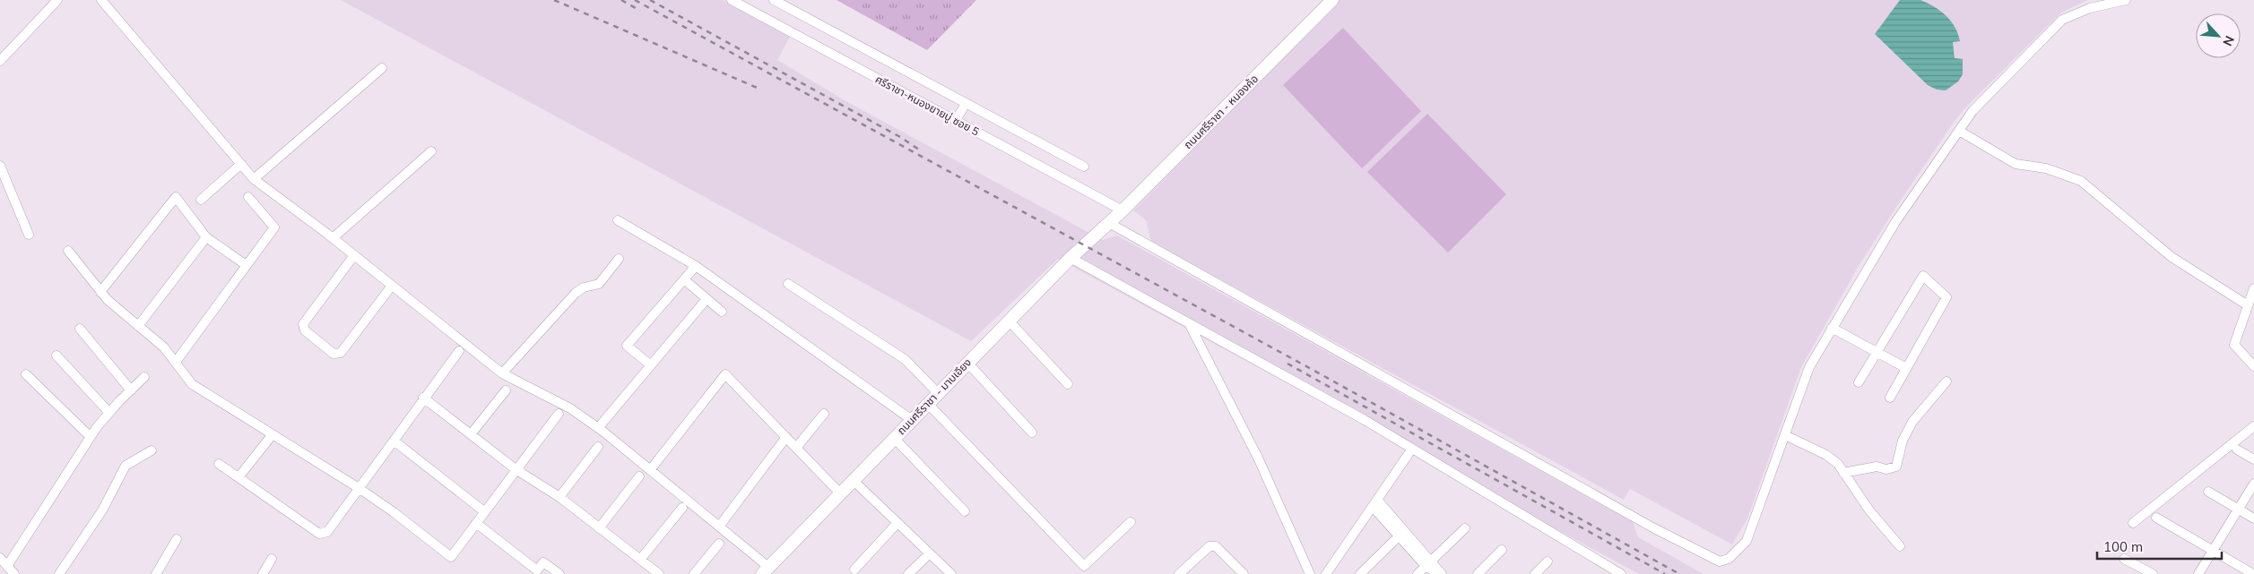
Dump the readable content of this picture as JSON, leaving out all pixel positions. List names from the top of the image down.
{
  "streets": {
    "main road": ["ถนนศรีราชา - หนองค้อ", "ถนนศรีราชา - มาบเอียง"],
    "street": ["ศรีราชา-หนองยายบู่ ซอย 5"]
  },
  "crossings": [
    ["ศรีราชา-หนองยายบู่ ซอย 5", "ถนนศรีราชา - หนองค้อ"],
    ["ถนนศรีราชา - หนองค้อ", "ถนนศรีราชา - มาบเอียง"]
  ],
  "scale_bar": "100 m",
  "north": "bottom right"
}
